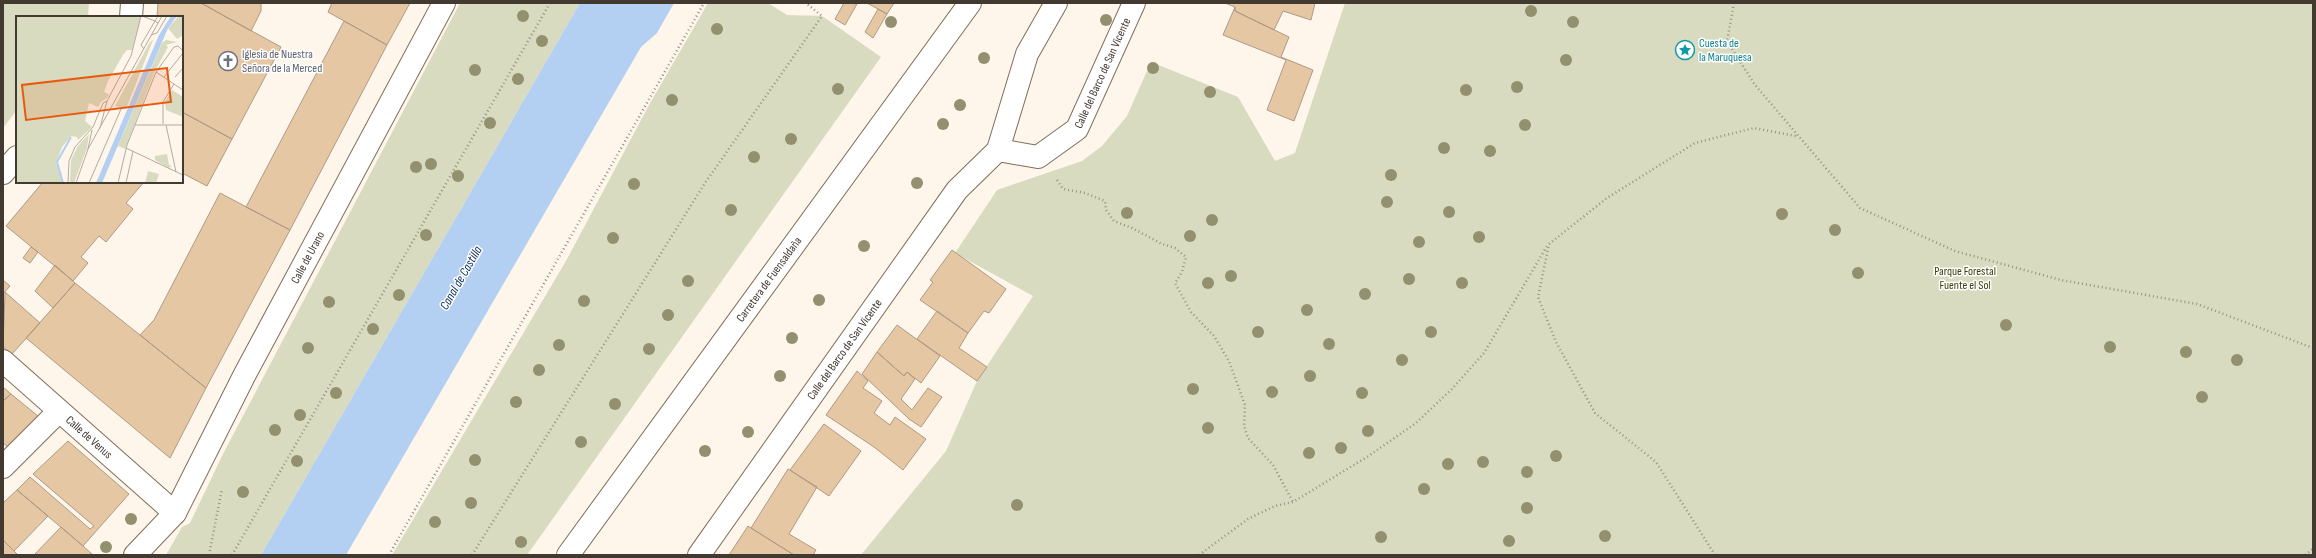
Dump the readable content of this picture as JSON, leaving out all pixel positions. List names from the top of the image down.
{
  "streets": {
    "street": [
      "Calle del Barco de San Vicente",
      "Calle de Urano",
      "Carretera de Fuensaldaña",
      "Calle de Venus"
    ]
  },
  "crossings": [
    ["Calle de Urano", "Calle de Venus"]
  ],
  "water": ["Canal de Castilla"],
  "parks": ["Parque Forestal Fuente el Sol"],
  "places": {
    "place": ["Cuesta de la Maruquesa"],
    "church": ["Iglesia de Nuestra Señora de la Merced"]
  }
}
